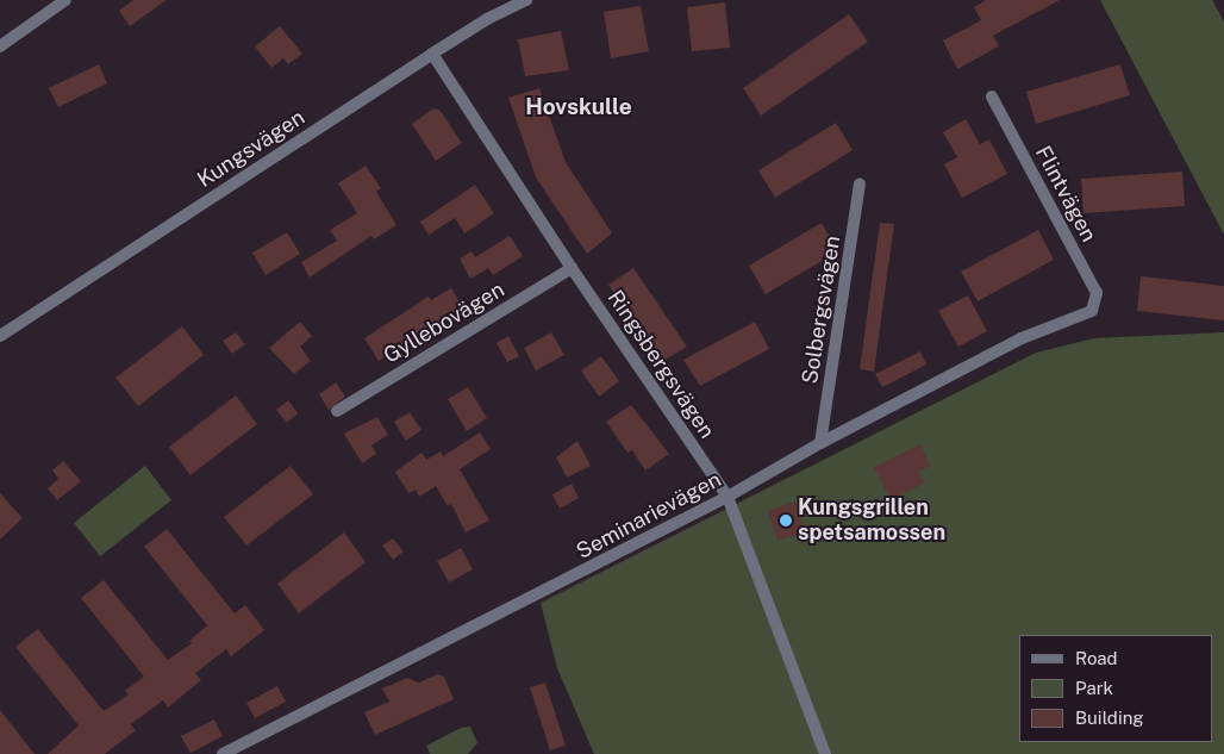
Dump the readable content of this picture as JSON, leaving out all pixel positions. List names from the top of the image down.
{
  "streets": {
    "street": [
      "Kungsvägen",
      "Flintvägen",
      "Solbergsvägen",
      "Gyllebovägen",
      "Ringsbergsvägen",
      "Seminarievägen"
    ]
  },
  "crossings": [
    ["Kungsvägen", "Ringsbergsvägen"],
    ["Flintvägen", "Seminarievägen"],
    ["Solbergsvägen", "Seminarievägen"],
    ["Gyllebovägen", "Ringsbergsvägen"],
    ["Ringsbergsvägen", "Seminarievägen"]
  ],
  "districts": ["Hovskulle"],
  "places": ["Kungsgrillen spetsamossen"],
  "legend": ["Road", "Park", "Building"]
}
